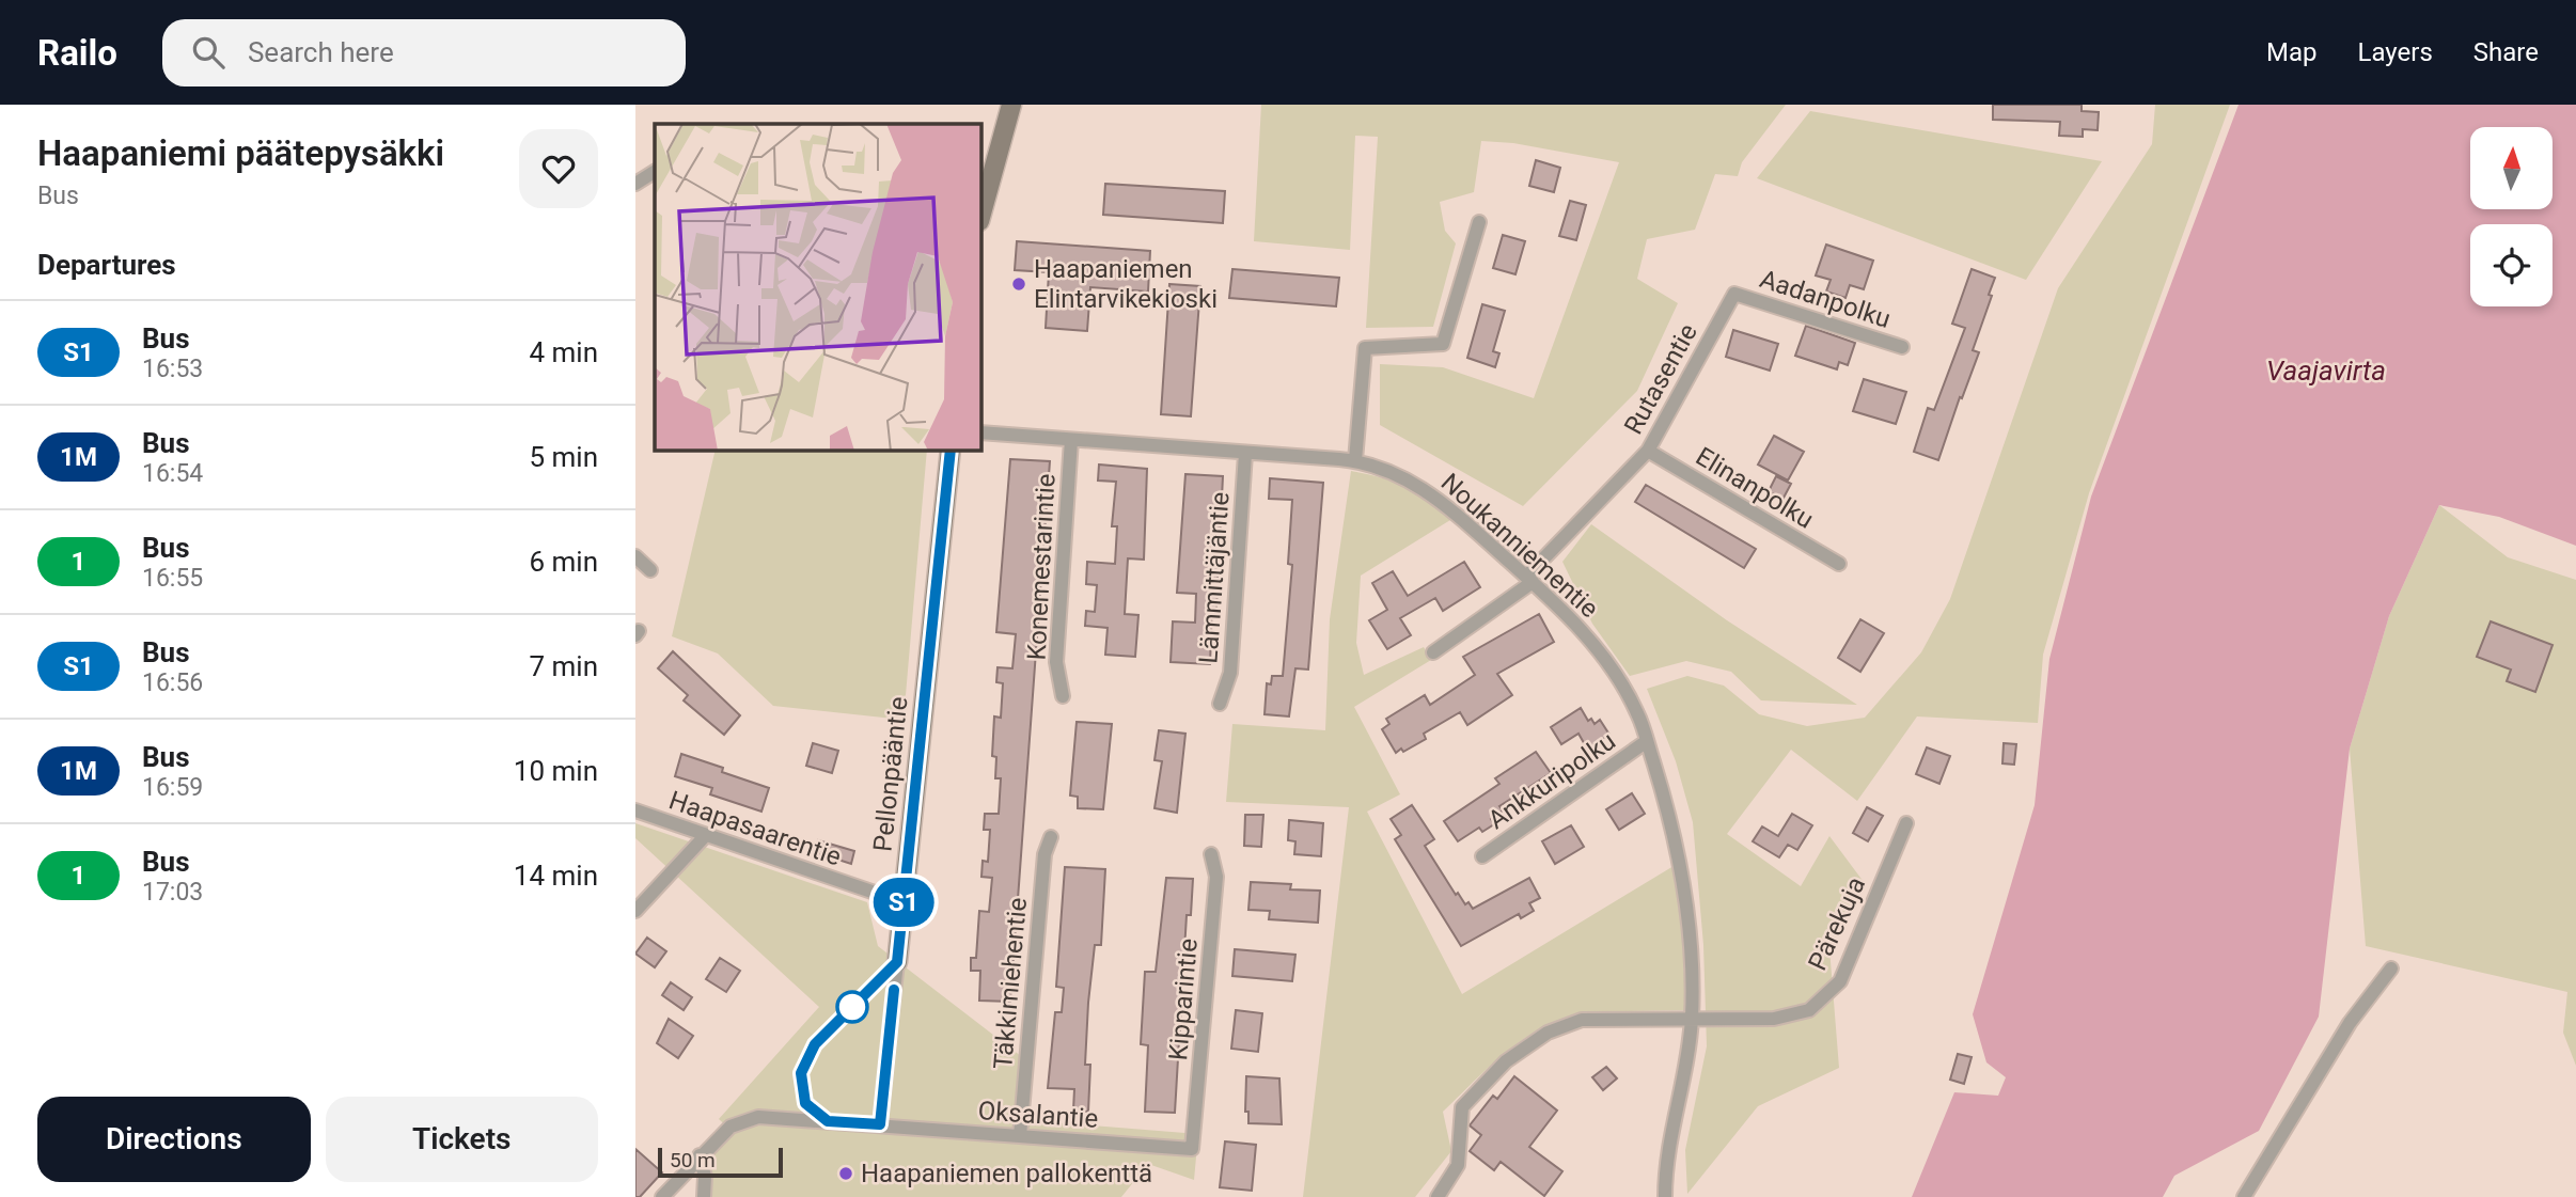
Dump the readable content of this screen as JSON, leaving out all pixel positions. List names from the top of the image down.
{
  "streets": {
    "street": [
      "Aadanpolku",
      "Rutasentie",
      "Elinanpolku",
      "Noukanniementie",
      "Konemestarintie",
      "Lämmittäjäntie",
      "Pellonpääntie",
      "Ankkuripolku",
      "Haapasaarentie",
      "Pärekuja",
      "Täkkimiehentie",
      "Kipparintie",
      "Oksalantie"
    ]
  },
  "crossings": [
    ["Aadanpolku", "Rutasentie"],
    ["Rutasentie", "Elinanpolku"],
    ["Rutasentie", "Noukanniementie"],
    ["Noukanniementie", "Konemestarintie"],
    ["Noukanniementie", "Lämmittäjäntie"],
    ["Noukanniementie", "Ankkuripolku"],
    ["Noukanniementie", "Pärekuja"],
    ["Pellonpääntie", "Haapasaarentie"],
    ["Pellonpääntie", "Oksalantie"],
    ["Täkkimiehentie", "Oksalantie"],
    ["Kipparintie", "Oksalantie"]
  ],
  "water": ["Vaajavirta"],
  "places": ["Haapaniemen Elintarvikekioski", "Haapaniemen pallokenttä"],
  "lines": ["bus line S1"],
  "scale_bar": "50 m",
  "north": "top",
  "page": {
    "header": "Railo",
    "search": "Search here",
    "nav": ["Map", "Layers", "Share"],
    "heading": [
      ["Haapaniemi päätepysäkki", "Bus"],
      "Departures"
    ],
    "on_map": "S1",
    "list": [
      {
        "mark": "S1",
        "name": "Bus",
        "note": "16:53",
        "value": "4 min"
      },
      {
        "mark": "1M",
        "name": "Bus",
        "note": "16:54",
        "value": "5 min"
      },
      {
        "mark": "1",
        "name": "Bus",
        "note": "16:55",
        "value": "6 min"
      },
      {
        "mark": "S1",
        "name": "Bus",
        "note": "16:56",
        "value": "7 min"
      },
      {
        "mark": "1M",
        "name": "Bus",
        "note": "16:59",
        "value": "10 min"
      },
      {
        "mark": "1",
        "name": "Bus",
        "note": "17:03",
        "value": "14 min"
      }
    ],
    "buttons": ["Directions", "Tickets"],
    "scale": "50 m"
  }
}
